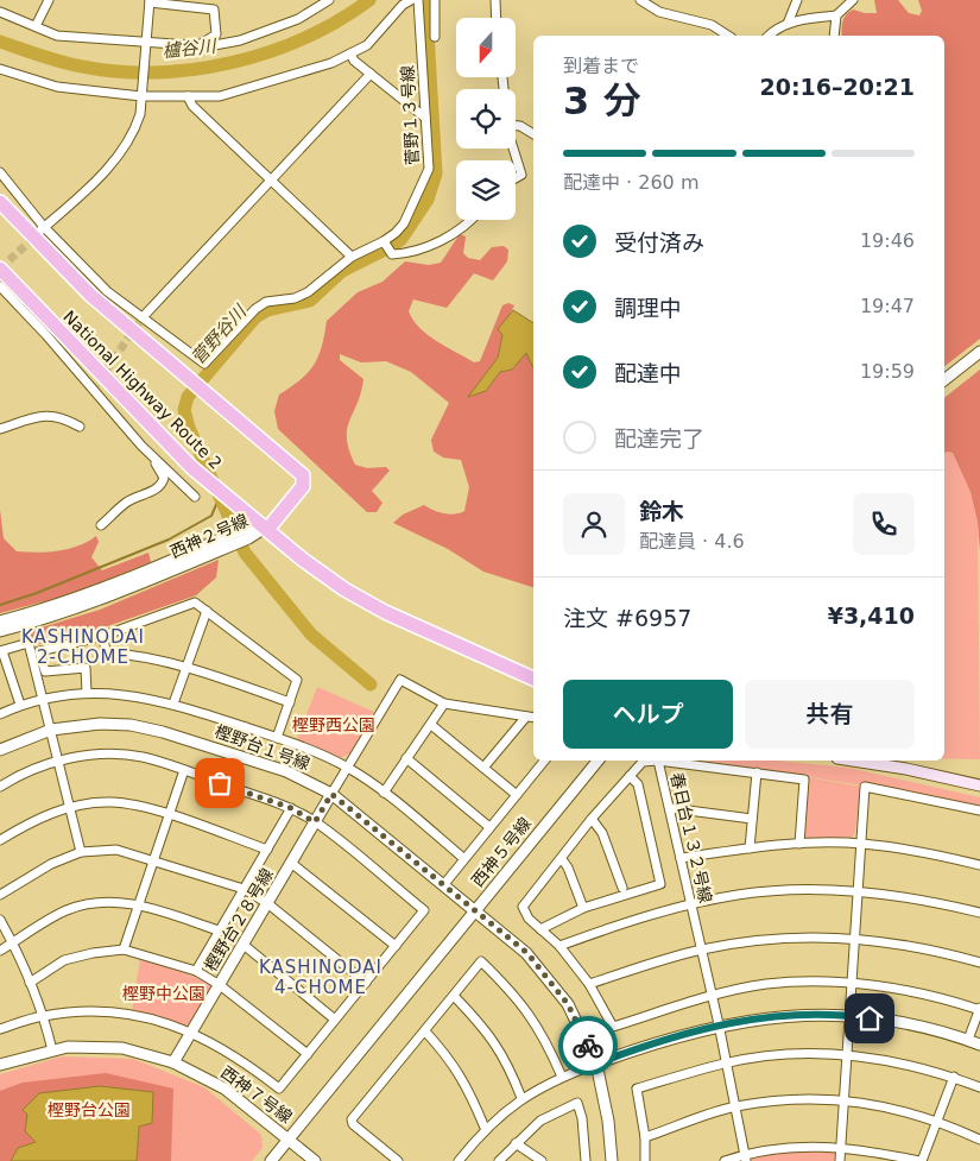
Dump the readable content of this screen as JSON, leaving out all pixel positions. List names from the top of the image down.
{
  "streets": {
    "highway": ["National Highway Route 2"],
    "street": [
      "菅野１３号線",
      "西神２号線",
      "樫野台１号線",
      "春日台１３２号線",
      "西神５号線",
      "樫野台２８号線",
      "西神７号線"
    ]
  },
  "crossings": [
    ["National Highway Route 2", "西神２号線"],
    ["樫野台１号線", "西神５号線"],
    ["樫野台１号線", "樫野台２８号線"],
    ["西神５号線", "西神７号線"],
    ["樫野台２８号線", "西神７号線"]
  ],
  "districts": ["KASHINODAI 2-CHOME", "KASHINODAI 4-CHOME"],
  "water": ["櫨谷川", "菅野谷川"],
  "parks": ["樫野西公園", "樫野中公園", "樫野台公園"],
  "north": "bottom",
  "page": {
    "heading": ["3 分", "到着まで", "20:16–20:21"],
    "panel": [
      "鈴木",
      "配達員 · 4.6",
      "注文 #6957",
      "¥3,410"
    ],
    "bar": "配達中 · 260 m",
    "list": [
      ["受付済み", "19:46"],
      ["調理中", "19:47"],
      ["配達中", "19:59"],
      "配達完了"
    ],
    "buttons": ["ヘルプ", "共有"]
  }
}
